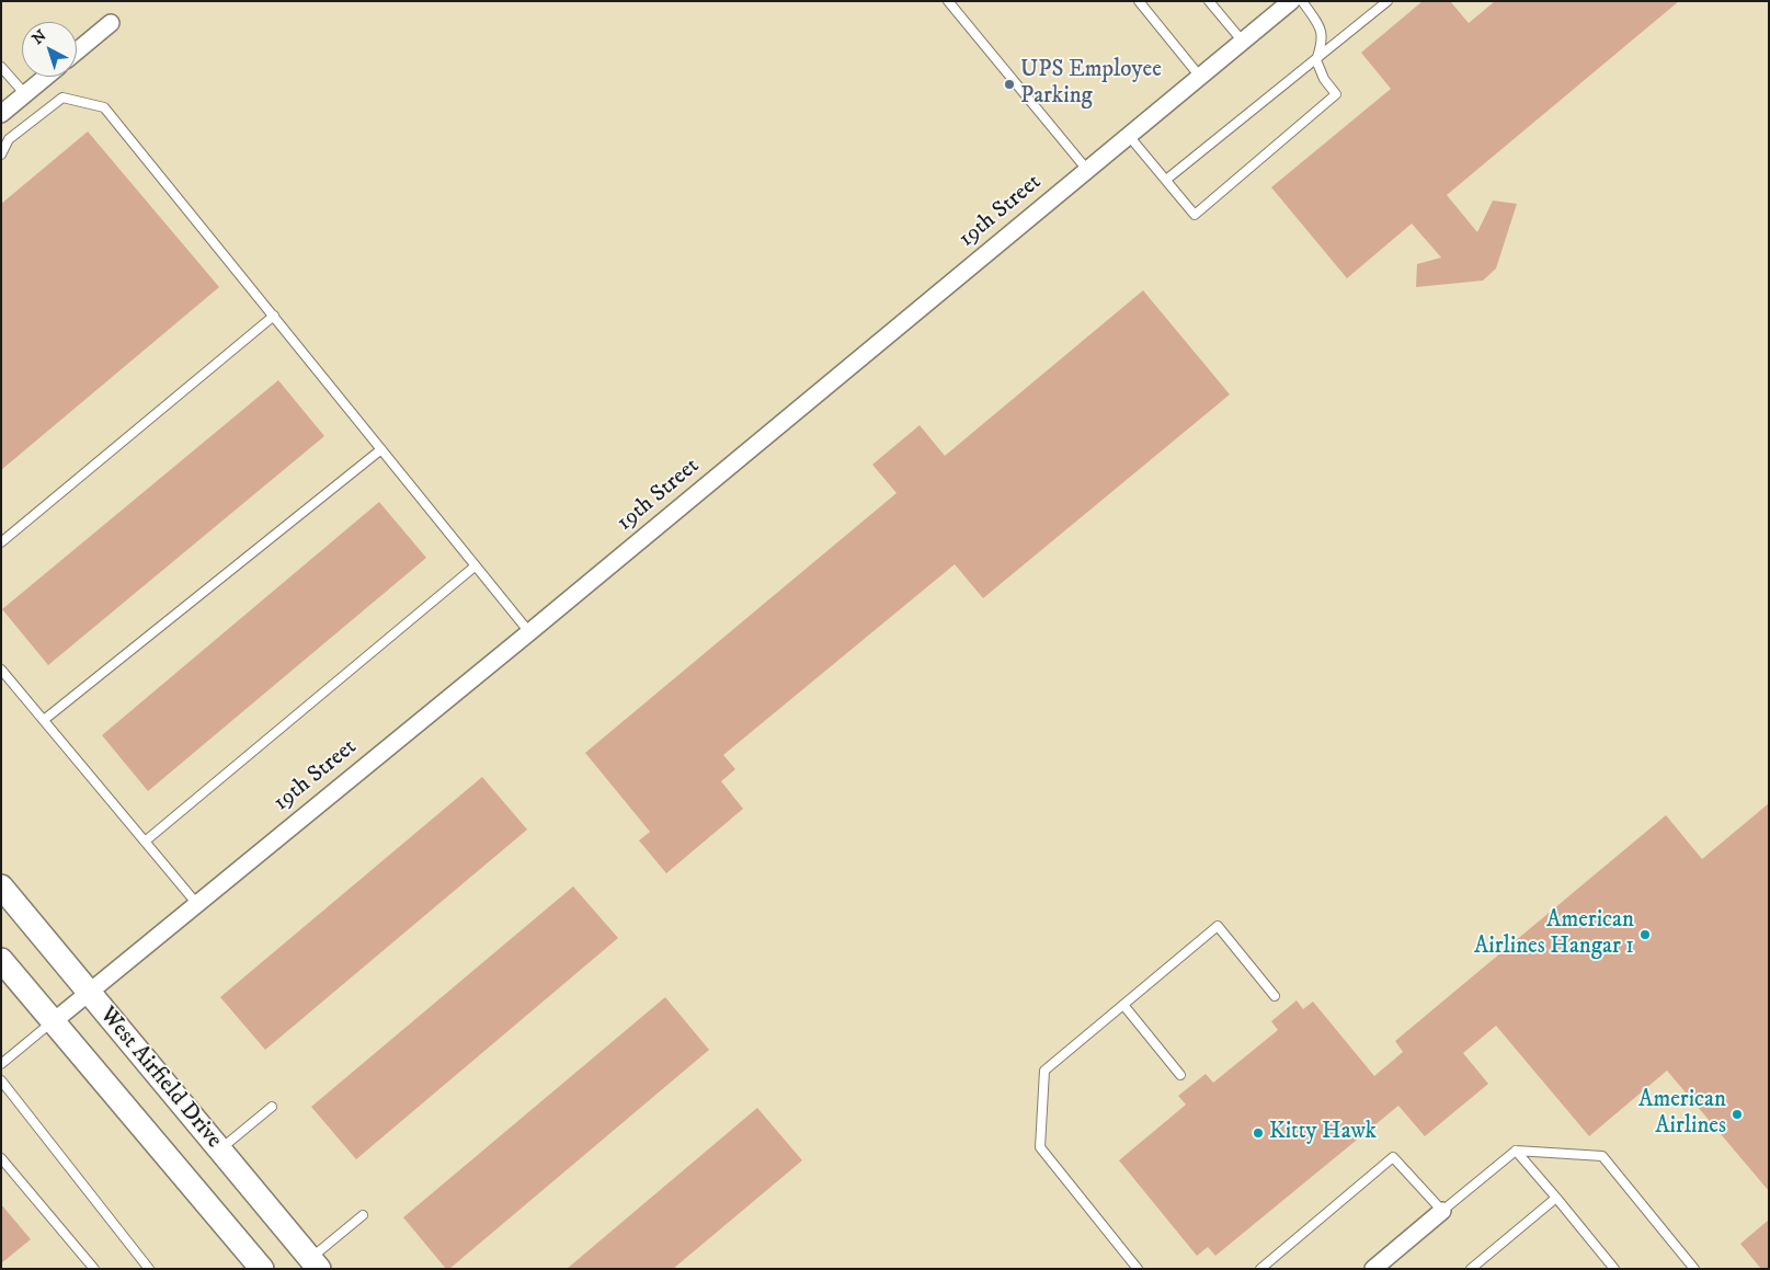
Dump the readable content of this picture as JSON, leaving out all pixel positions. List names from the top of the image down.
{
  "streets": {
    "street": ["19th Street", "West Airfield Drive"]
  },
  "crossings": [
    ["19th Street", "West Airfield Drive"]
  ],
  "places": [
    "UPS Employee Parking",
    "American Airlines Hangar 1",
    "American Airlines",
    "Kitty Hawk"
  ],
  "north": "top left"
}
